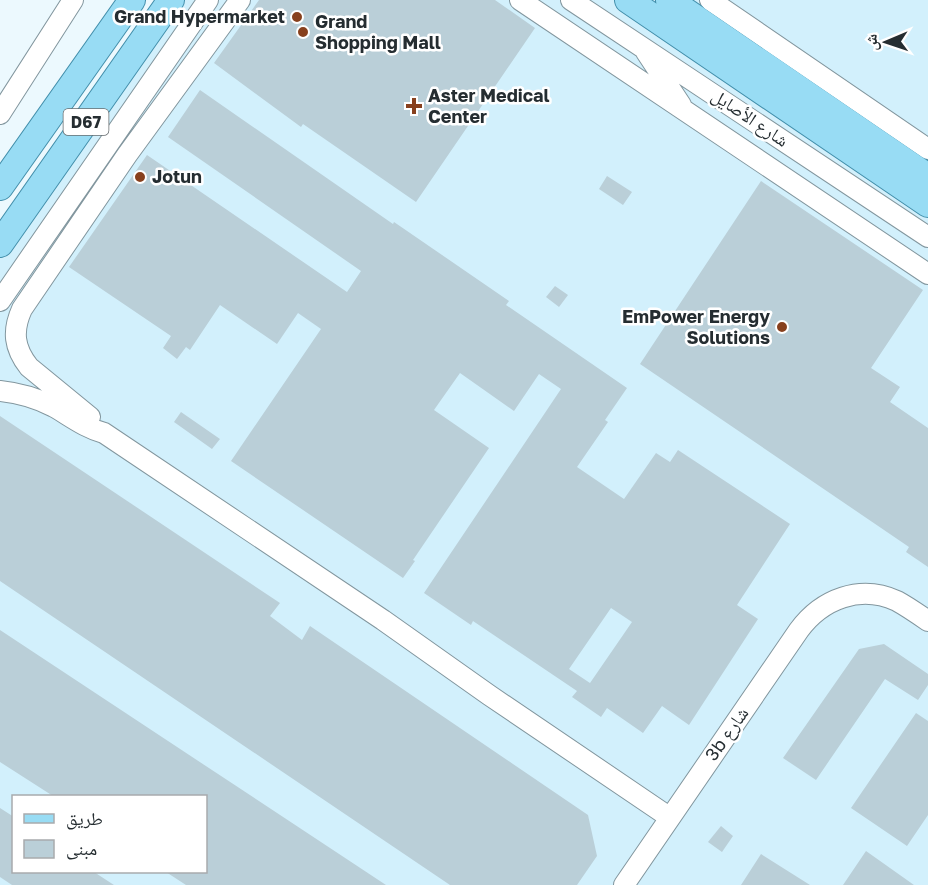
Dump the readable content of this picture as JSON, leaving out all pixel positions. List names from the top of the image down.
{
  "streets": {
    "main road": ["D67"],
    "street": ["شارع الأصايل", "3b شارع"]
  },
  "places": {
    "other": [
      "Grand Hypermarket",
      "Grand Shopping Mall",
      "Jotun",
      "EmPower Energy Solutions"
    ],
    "health": ["Aster Medical Center"]
  },
  "legend": ["طريق", "مبنى"],
  "north": "left"
}
